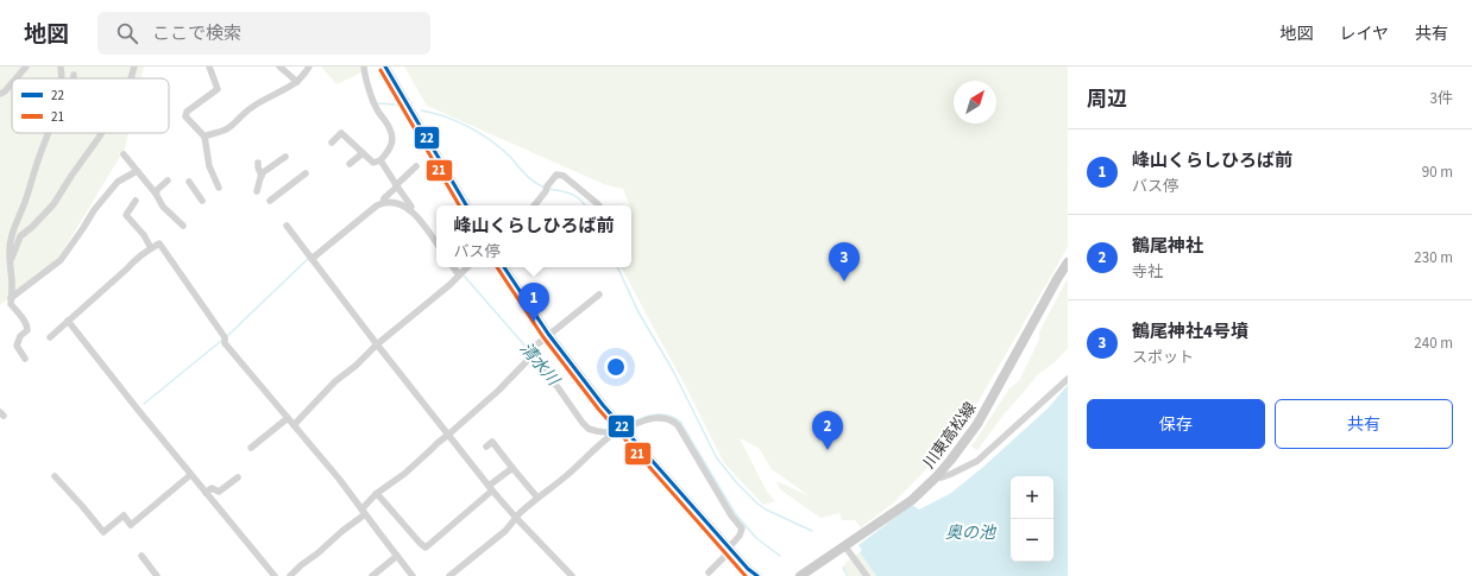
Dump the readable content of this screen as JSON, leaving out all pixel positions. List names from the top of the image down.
{
  "streets": {
    "main road": ["川東高松線"]
  },
  "water": ["清水川", "奥の池"],
  "lines": ["transit line 22", "transit line 21"],
  "legend": ["22", "21"],
  "north": "top right",
  "page": {
    "header": "地図",
    "search": "ここで検索",
    "nav": ["地図", "レイヤ", "共有"],
    "heading": ["周辺", "3件"],
    "list": [
      {
        "mark": "1",
        "name": "峰山くらしひろば前",
        "note": "バス停",
        "value": "90 m"
      },
      {
        "mark": "2",
        "name": "鶴尾神社",
        "note": "寺社",
        "value": "230 m"
      },
      {
        "mark": "3",
        "name": "鶴尾神社4号墳",
        "note": "スポット",
        "value": "240 m"
      }
    ],
    "popup": ["峰山くらしひろば前", "バス停"],
    "pins": ["3", "1", "2"],
    "buttons": ["保存", "共有"],
    "map_buttons": ["+", "−"]
  }
}
